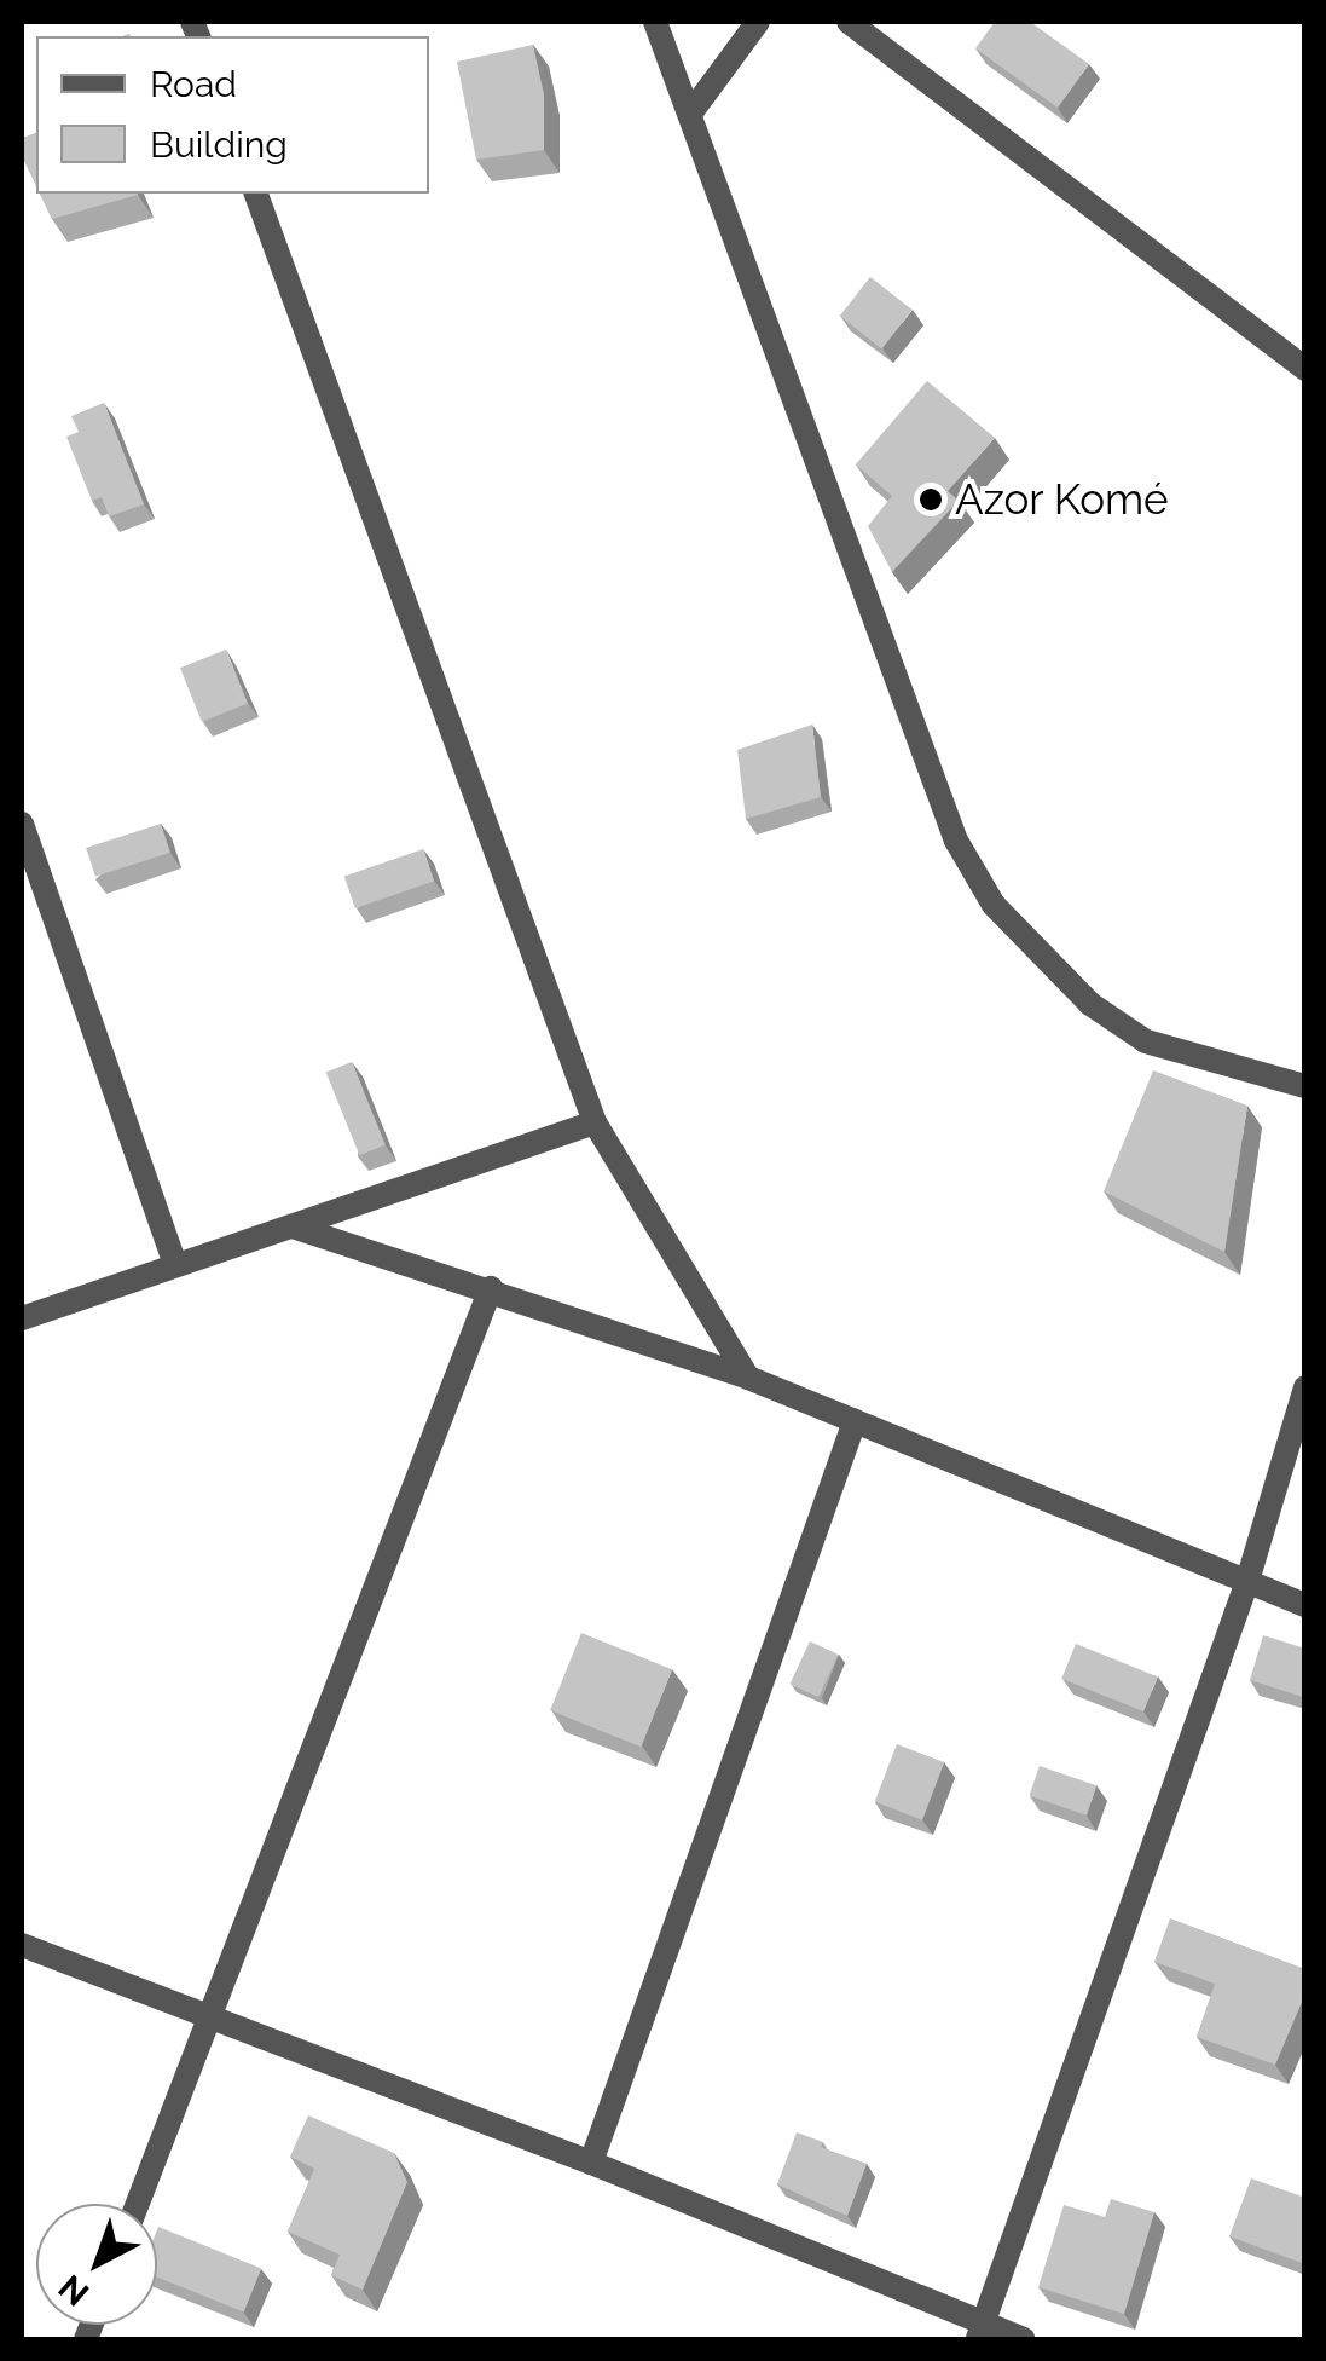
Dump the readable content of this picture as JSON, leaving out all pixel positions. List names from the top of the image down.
{
  "places": ["Azor Komé"],
  "legend": ["Road", "Building"],
  "north": "bottom left"
}
